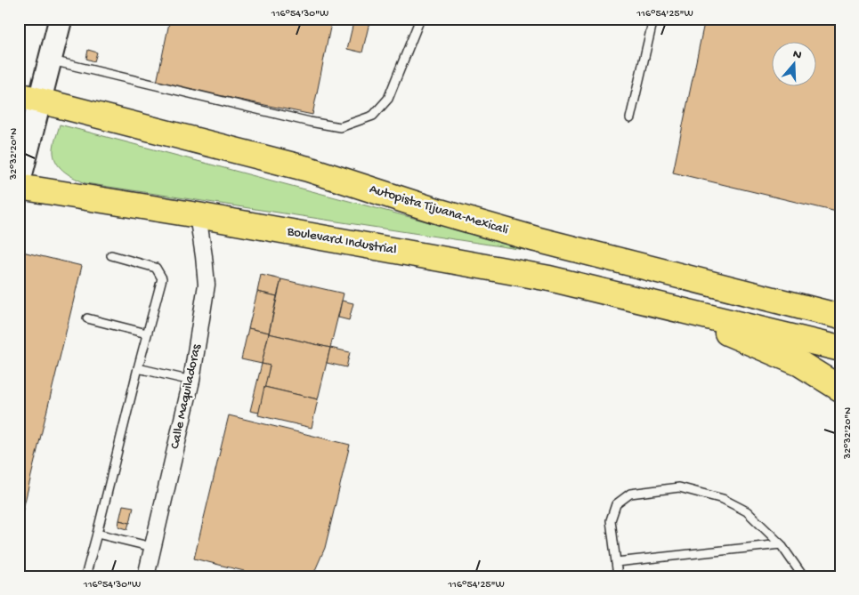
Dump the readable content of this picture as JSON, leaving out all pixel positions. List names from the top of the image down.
{
  "streets": {
    "highway": ["Autopista Tijuana-Mexicali", "Boulevard Industrial"],
    "street": ["Calle Maquiladoras"]
  },
  "crossings": [
    ["Boulevard Industrial", "Calle Maquiladoras"]
  ],
  "north": "top",
  "coordinates": ["116°54'30\"W", "116°54'25\"W", "32°32'20\"N"]
}
